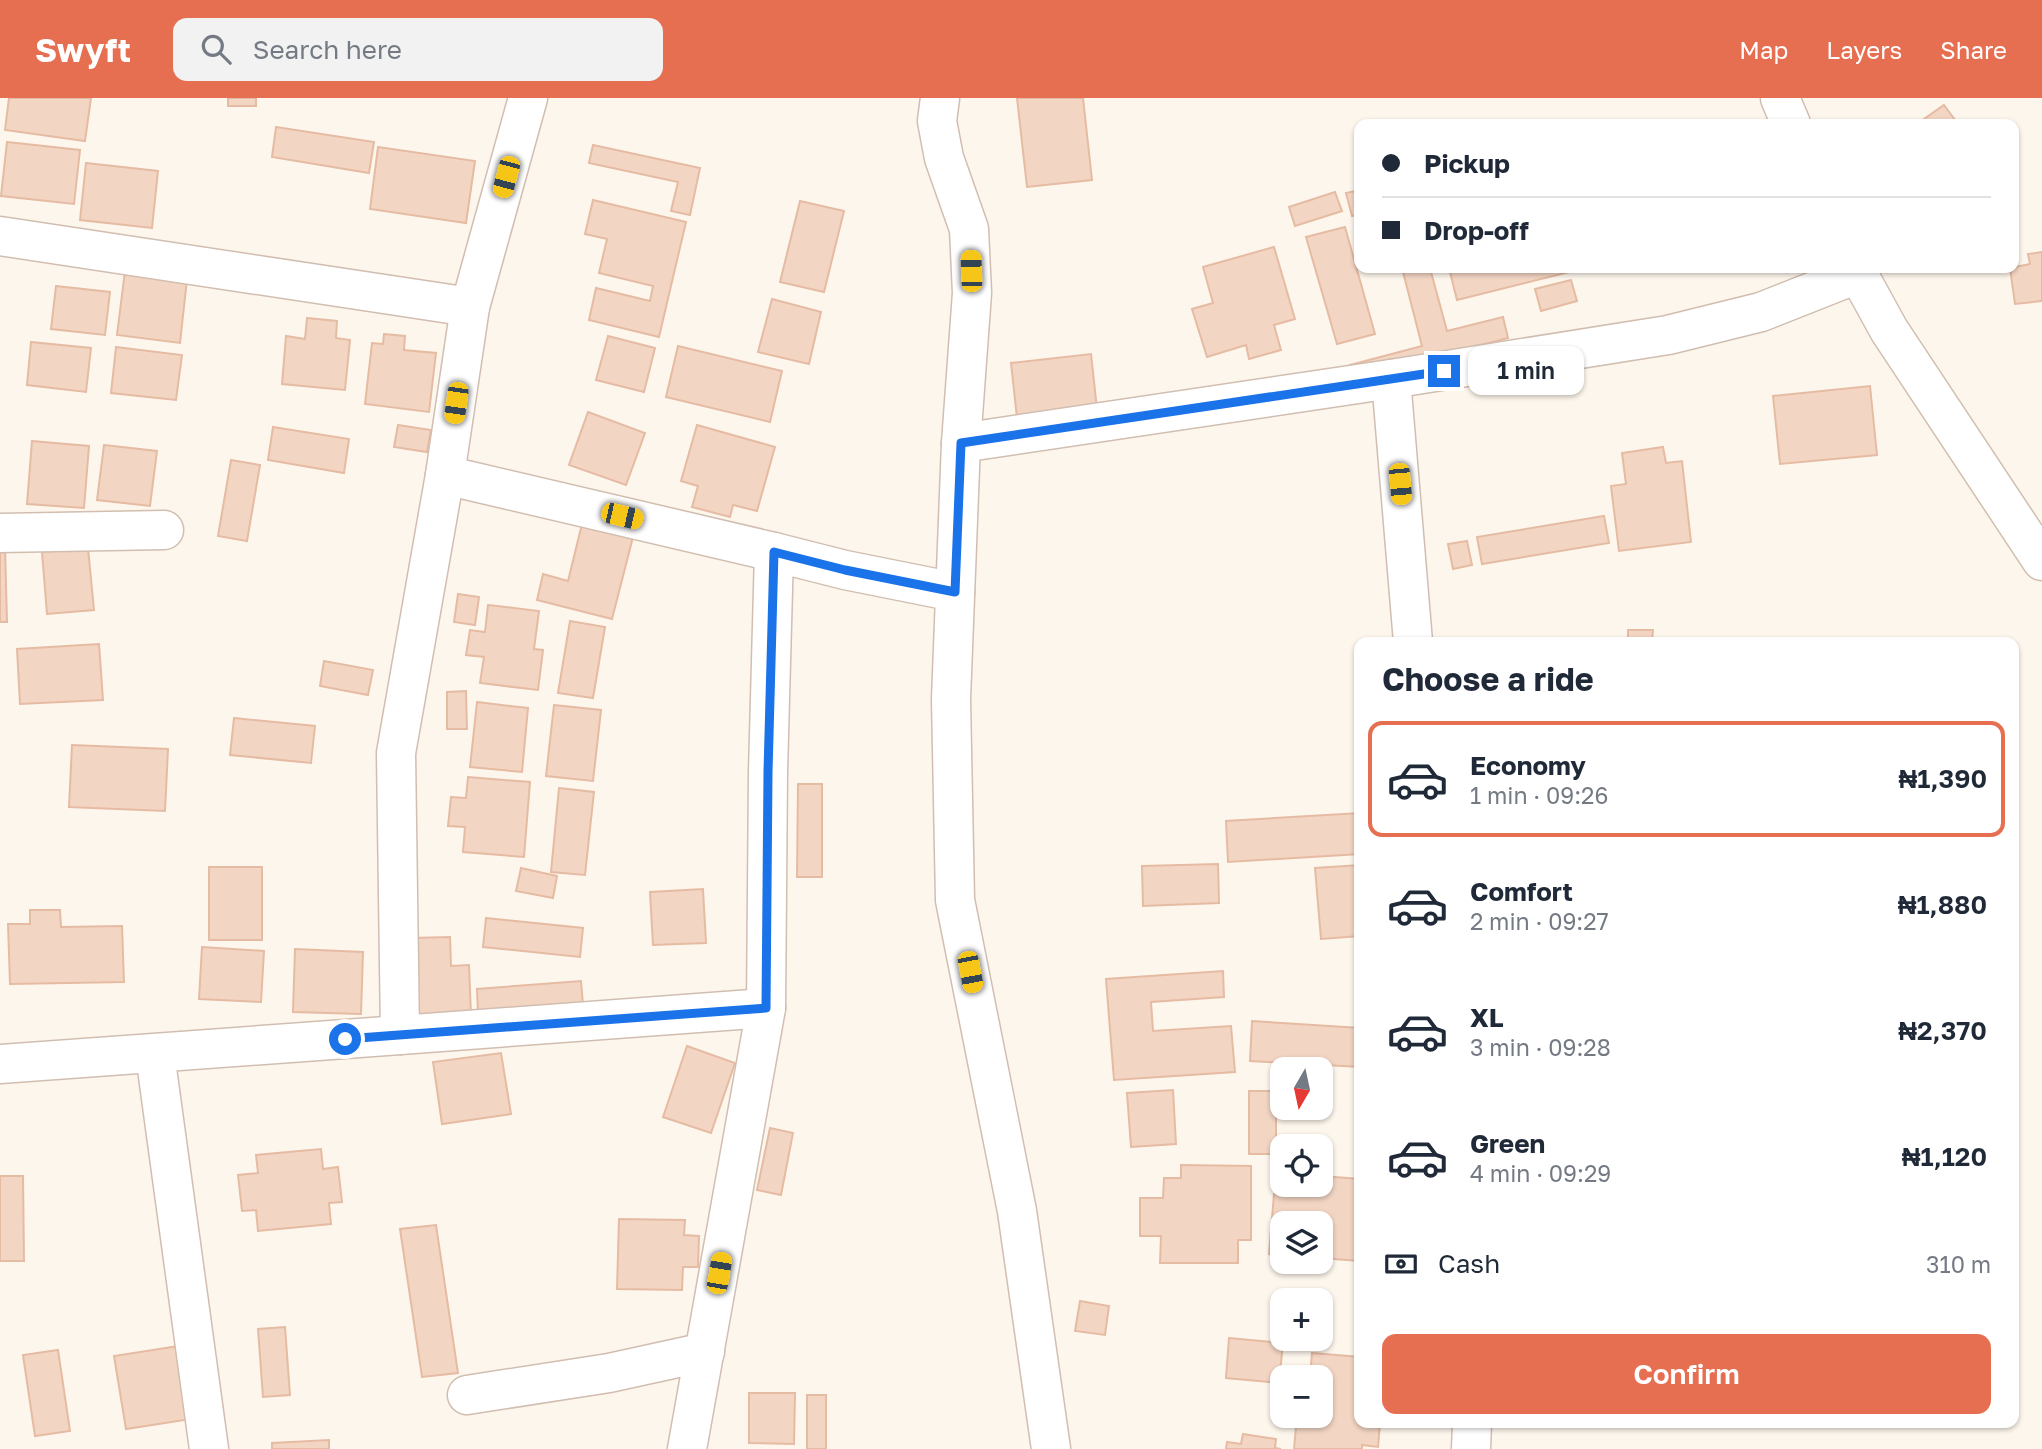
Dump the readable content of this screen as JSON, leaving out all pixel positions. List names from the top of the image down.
{
  "north": "bottom",
  "page": {
    "header": "Swyft",
    "search": "Search here",
    "nav": ["Map", "Layers", "Share"],
    "banner": ["Pickup", "Drop-off"],
    "bubble": "1 min",
    "heading": "Choose a ride",
    "list": [
      {
        "name": "Economy",
        "note": "1 min · 09:26",
        "value": "₦1,390"
      },
      {
        "name": "Comfort",
        "note": "2 min · 09:27",
        "value": "₦1,880"
      },
      {
        "name": "XL",
        "note": "3 min · 09:28",
        "value": "₦2,370"
      },
      {
        "name": "Green",
        "note": "4 min · 09:29",
        "value": "₦1,120"
      }
    ],
    "map_buttons": ["+", "−"],
    "pay": ["Cash", "310 m"],
    "buttons": "Confirm"
  }
}
